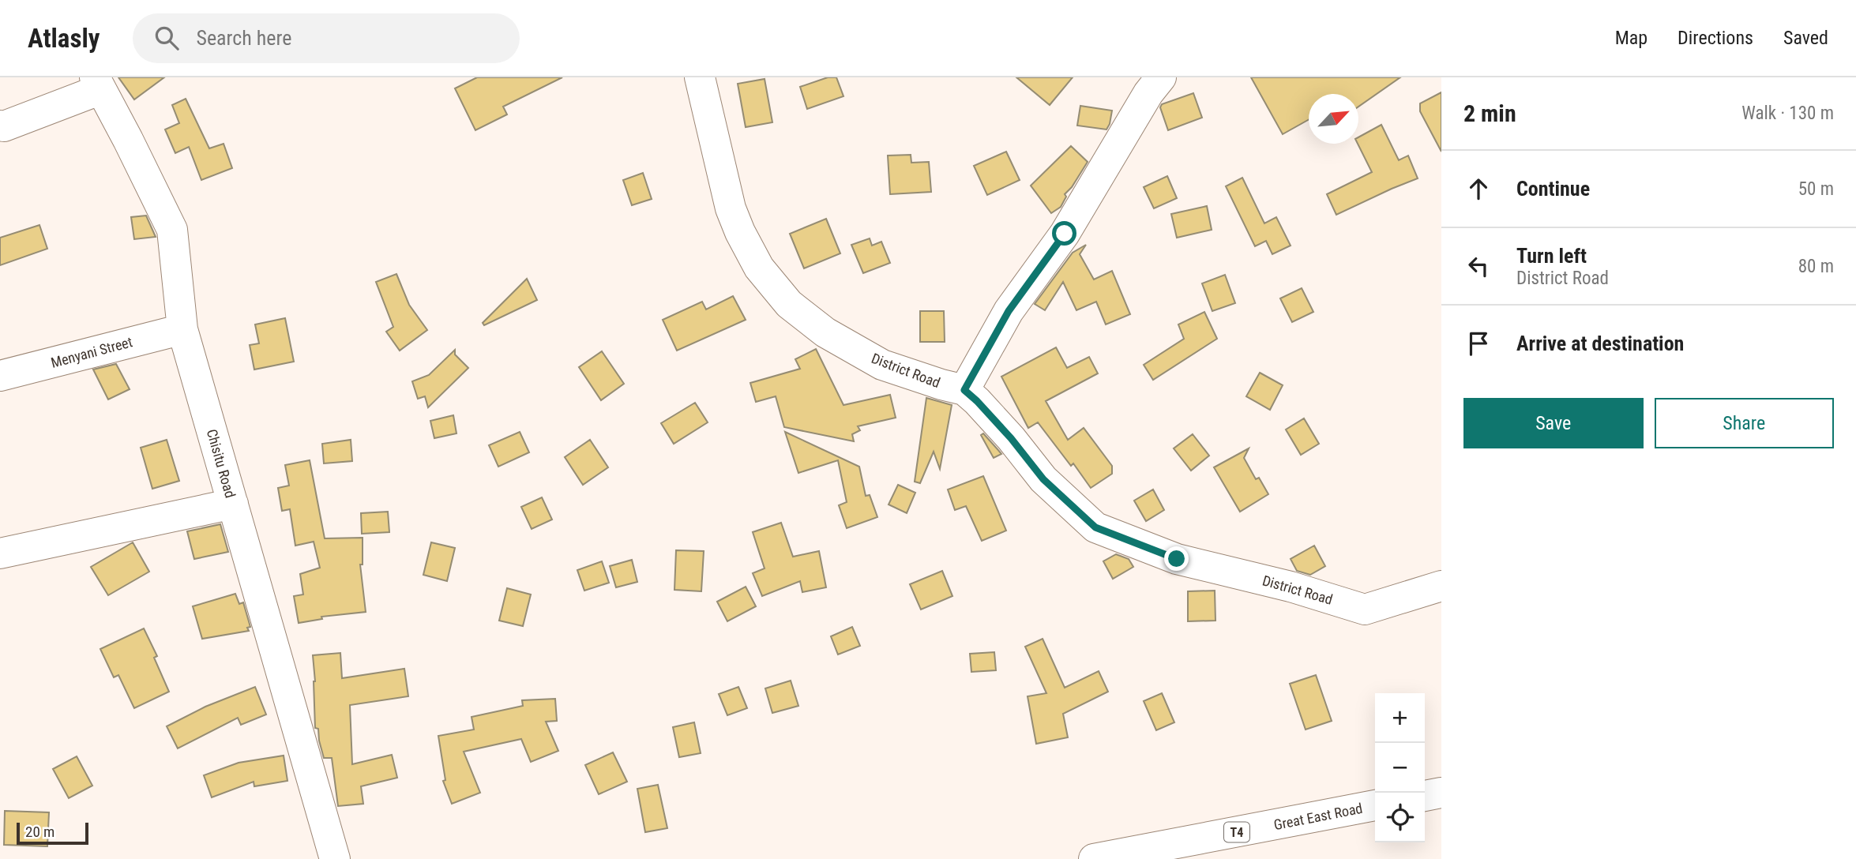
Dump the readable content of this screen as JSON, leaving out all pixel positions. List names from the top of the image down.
{
  "streets": {
    "main road": [
      "Menyani Street",
      "District Road",
      "Chisitu Road",
      "Great East Road",
      "T4"
    ]
  },
  "crossings": [
    ["Menyani Street", "Chisitu Road"]
  ],
  "scale_bar": "20 m",
  "north": "top right",
  "page": {
    "header": "Atlasly",
    "search": "Search here",
    "nav": ["Map", "Directions", "Saved"],
    "heading": ["2 min", "Walk · 130 m"],
    "list": [
      ["Continue", "50 m"],
      ["Turn left", "District Road", "80 m"],
      "Arrive at destination"
    ],
    "buttons": ["Save", "Share"],
    "map_buttons": ["+", "−"],
    "scale": "20 m"
  }
}
